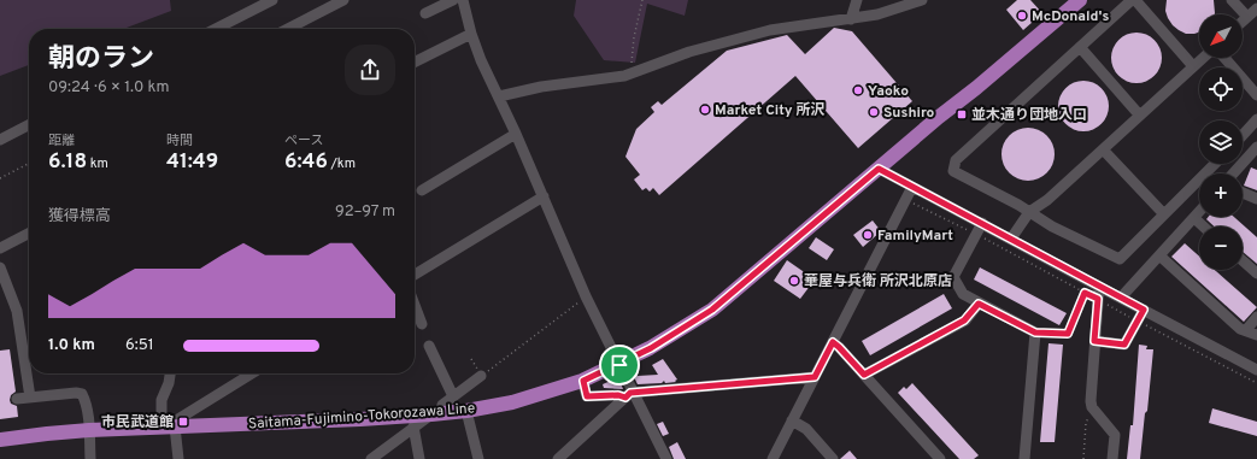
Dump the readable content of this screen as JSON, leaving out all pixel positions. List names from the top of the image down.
{
  "streets": {
    "main road": ["Saitama-Fujimino-Tokorozawa Line"]
  },
  "places": {
    "other": [
      "McDonald's",
      "Yaoko",
      "Market City 所沢",
      "Sushiro",
      "FamilyMart",
      "華屋与兵衛 所沢北原店"
    ],
    "transit": ["並木通り団地入口", "市民武道館"]
  },
  "north": "bottom left",
  "page": {
    "map_buttons": ["+", "−"],
    "heading": ["朝のラン", "09:24 · 6 × 1.0 km"],
    "stats": [
      ["距離", "6.18 km"],
      ["時間", "41:49"],
      ["ペース", "6:46 /km"]
    ],
    "chart": ["獲得標高", "92–97 m"],
    "list": [
      {
        "name": "1.0 km",
        "note": "6:51"
      }
    ]
  }
}
